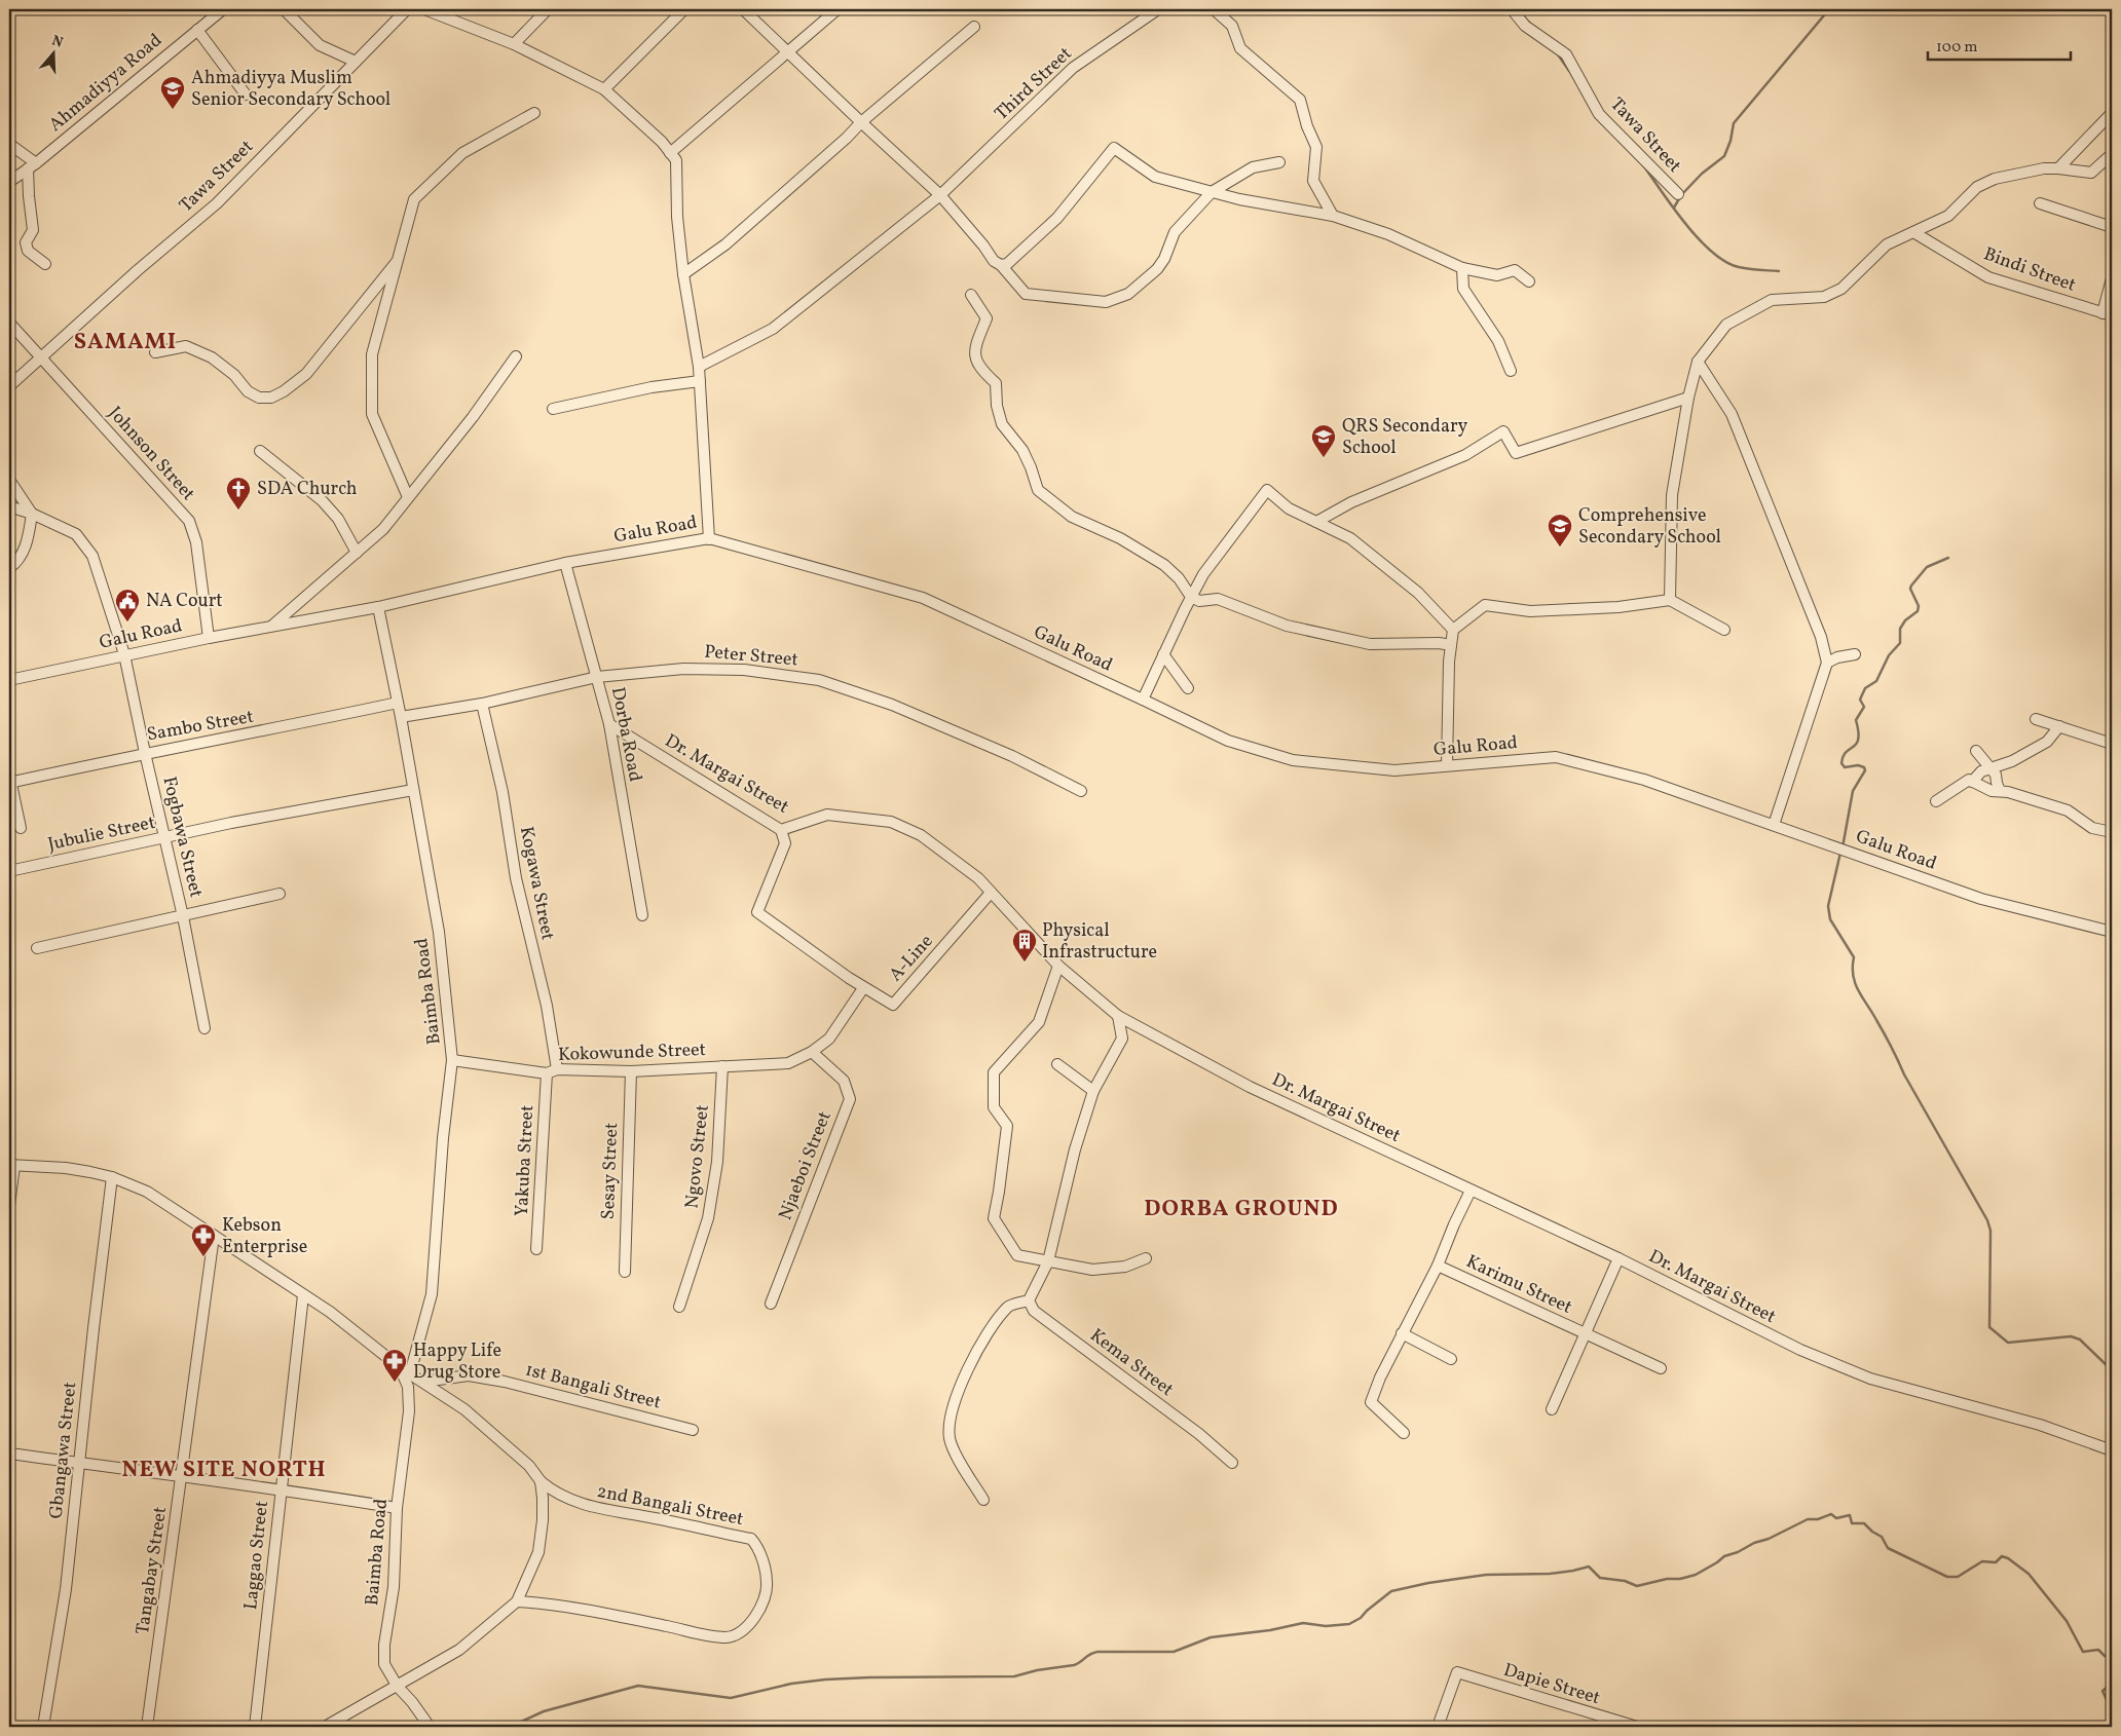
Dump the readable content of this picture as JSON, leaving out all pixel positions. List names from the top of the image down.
{
  "streets": {
    "street": [
      "Ahmadiyya Road",
      "Third Street",
      "Tawa Street",
      "Bindi Street",
      "Johnson Street",
      "Galu Road",
      "Peter Street",
      "Sambo Street",
      "Dorba Road",
      "Dr. Margai Street",
      "Jubulie Street",
      "Fogbawa Street",
      "Kogawa Street",
      "A-Line",
      "Baimba Road",
      "Kokowunde Street",
      "Ngovo Street",
      "Yakuba Street",
      "Njaeboi Street",
      "Sesay Street",
      "Karimu Street",
      "Kema Street",
      "1st Bangali Street",
      "Gbangawa Street",
      "2nd Bangali Street",
      "Laggao Street",
      "Tangabay Street",
      "Dapie Street"
    ]
  },
  "crossings": [
    ["Tawa Street", "Johnson Street"],
    ["Johnson Street", "Galu Road"],
    ["Galu Road", "Dorba Road"],
    ["Galu Road", "Fogbawa Street"],
    ["Galu Road", "Baimba Road"],
    ["Peter Street", "Dorba Road"],
    ["Peter Street", "Kogawa Street"],
    ["Peter Street", "Baimba Road"],
    ["Sambo Street", "Fogbawa Street"],
    ["Sambo Street", "Baimba Road"],
    ["Dorba Road", "Dr. Margai Street"],
    ["Dr. Margai Street", "A-Line"],
    ["Dr. Margai Street", "Karimu Street"],
    ["Jubulie Street", "Fogbawa Street"],
    ["Jubulie Street", "Baimba Road"],
    ["Kogawa Street", "Kokowunde Street"],
    ["Baimba Road", "Kokowunde Street"],
    ["Kokowunde Street", "Ngovo Street"],
    ["Kokowunde Street", "Yakuba Street"],
    ["Kokowunde Street", "Njaeboi Street"],
    ["Kokowunde Street", "Sesay Street"]
  ],
  "districts": ["SAMAMI", "DORBA GROUND", "NEW SITE NORTH"],
  "places": {
    "school or university": ["Ahmadiyya Muslim Senior Secondary School", "QRS Secondary School", "Comprehensive Secondary School"],
    "church": ["SDA Church"],
    "public building": ["NA Court"],
    "building": ["Physical Infrastructure"],
    "pharmacy": ["Kebson Enterprise", "Happy Life Drug Store"]
  },
  "scale_bar": "100 m",
  "north": "top"
}
